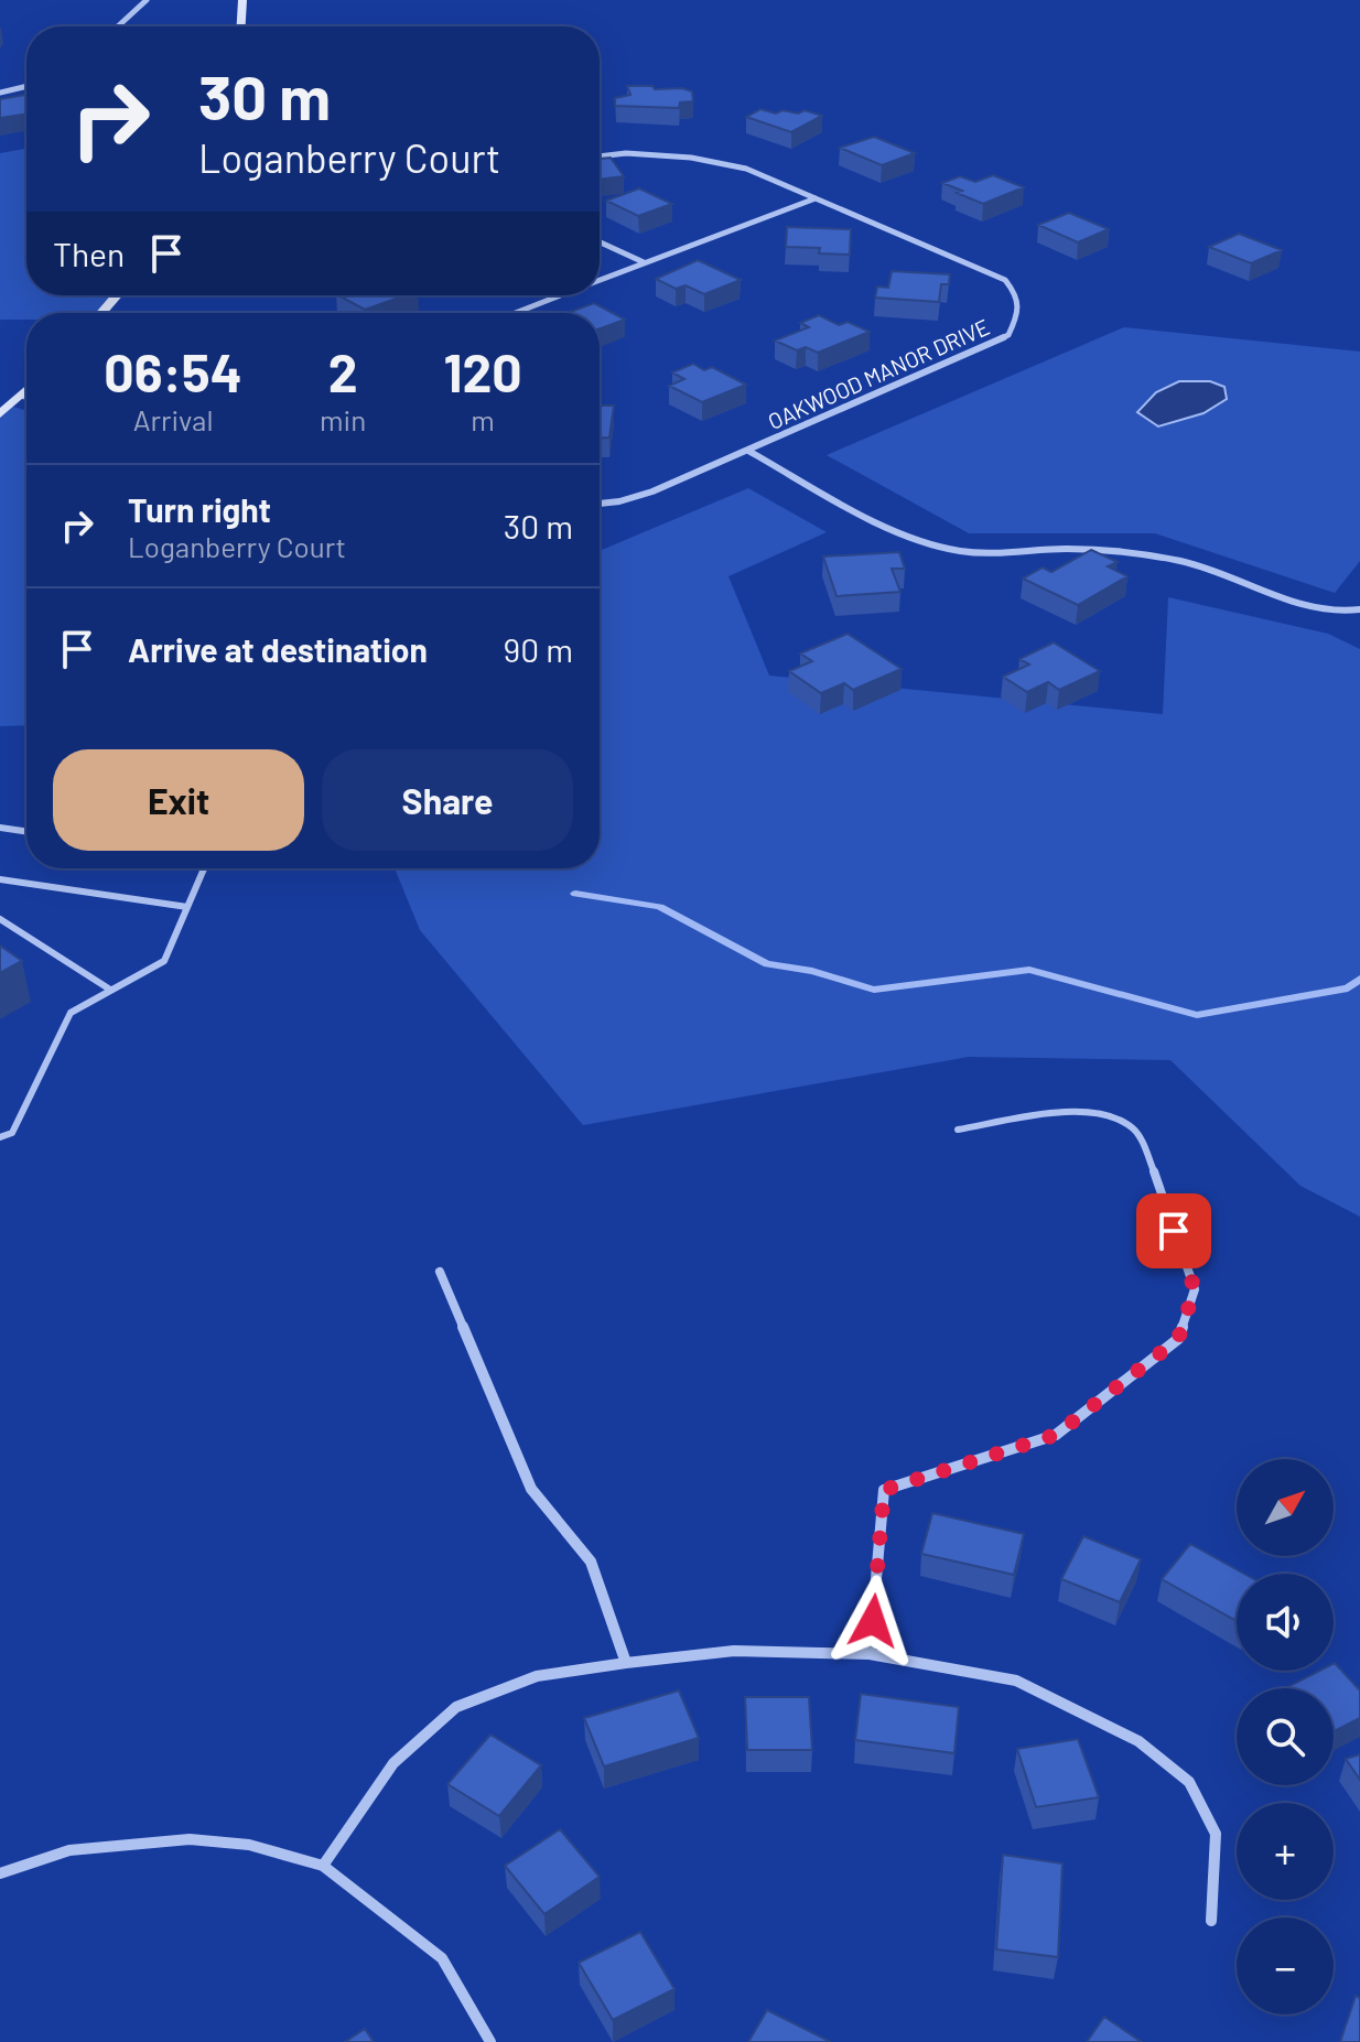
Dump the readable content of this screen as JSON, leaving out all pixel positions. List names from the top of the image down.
{
  "streets": {
    "street": ["OAKWOOD MANOR DRIVE"]
  },
  "north": "top right",
  "page": {
    "turn": ["30 m", "Loganberry Court"],
    "then": "Then",
    "eta": [
      "06:54",
      "Arrival",
      "2",
      "min",
      "120",
      "m"
    ],
    "list": [
      {
        "name": "Turn right",
        "note": "Loganberry Court",
        "value": "30 m"
      },
      {
        "name": "Arrive at destination",
        "value": "90 m"
      }
    ],
    "buttons": ["Exit", "Share"],
    "map_buttons": ["+", "−"]
  }
}
